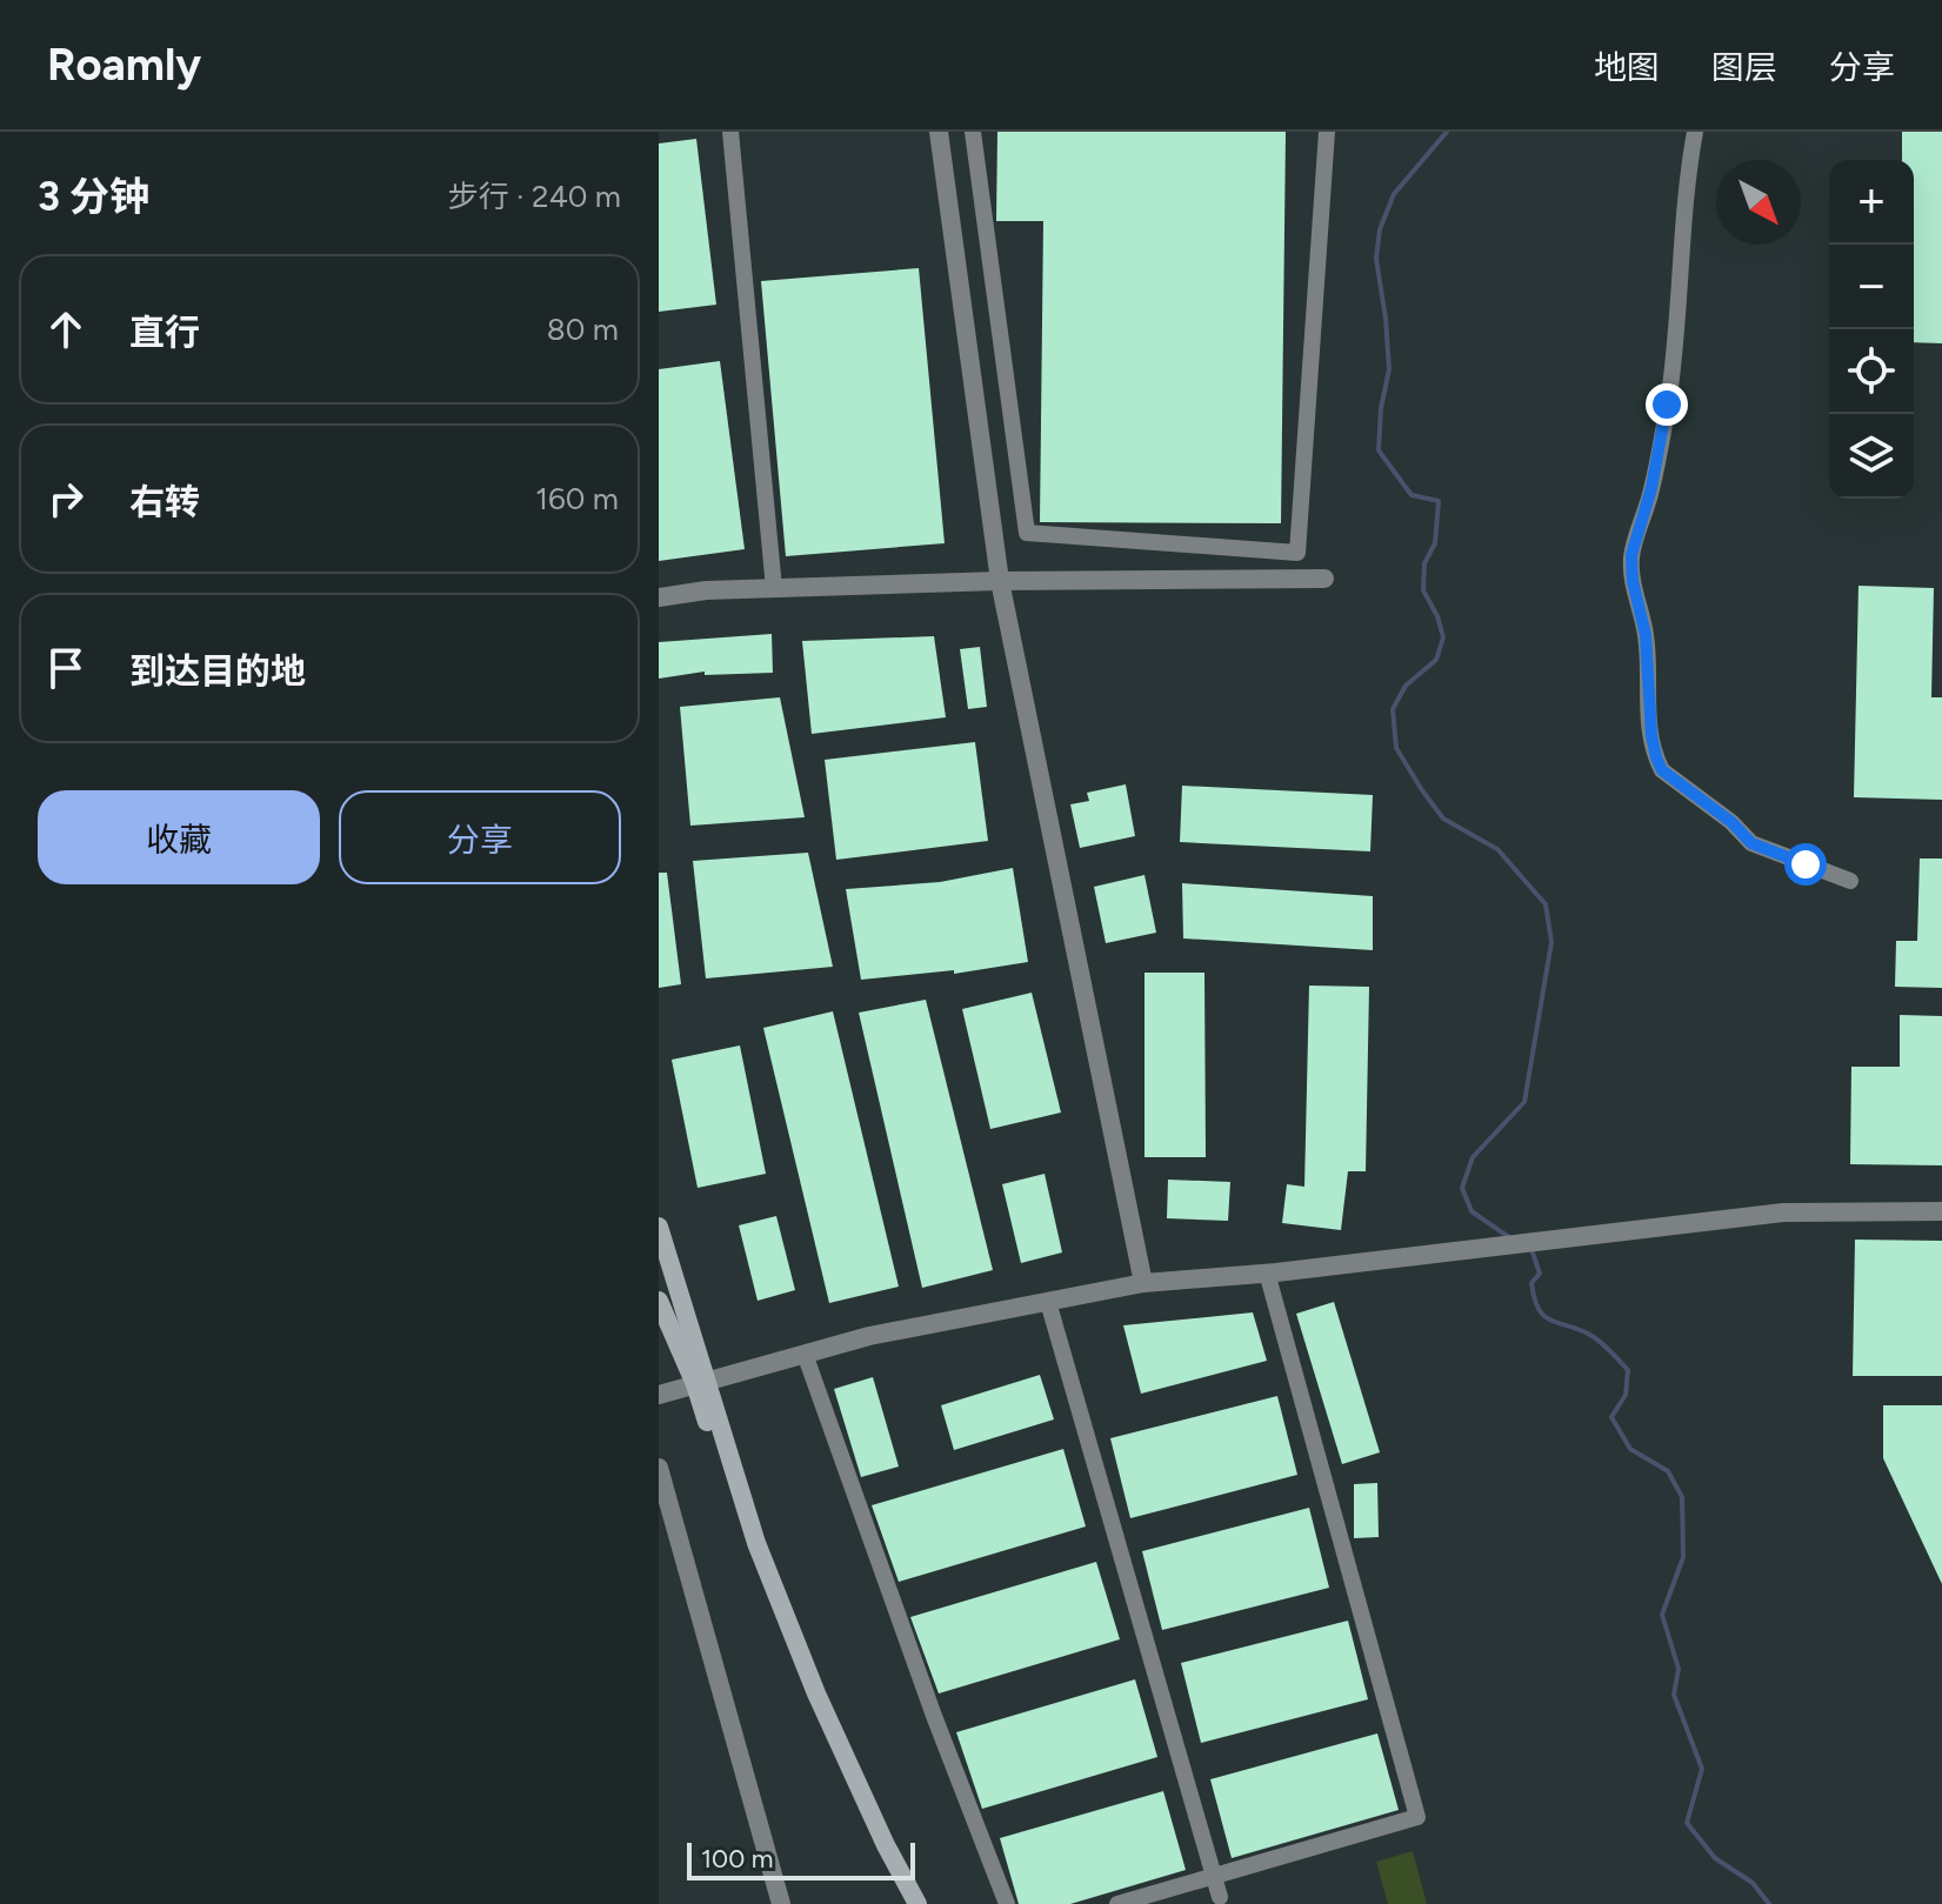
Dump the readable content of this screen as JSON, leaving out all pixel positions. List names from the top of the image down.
{
  "scale_bar": "100 m",
  "north": "bottom right",
  "page": {
    "header": "Roamly",
    "nav": ["地图", "图层", "分享"],
    "heading": ["3 分钟", "步行 · 240 m"],
    "map_buttons": ["+", "−"],
    "list": [
      ["直行", "80 m"],
      ["右转", "160 m"],
      "到达目的地"
    ],
    "buttons": ["收藏", "分享"],
    "scale": "100 m"
  }
}
